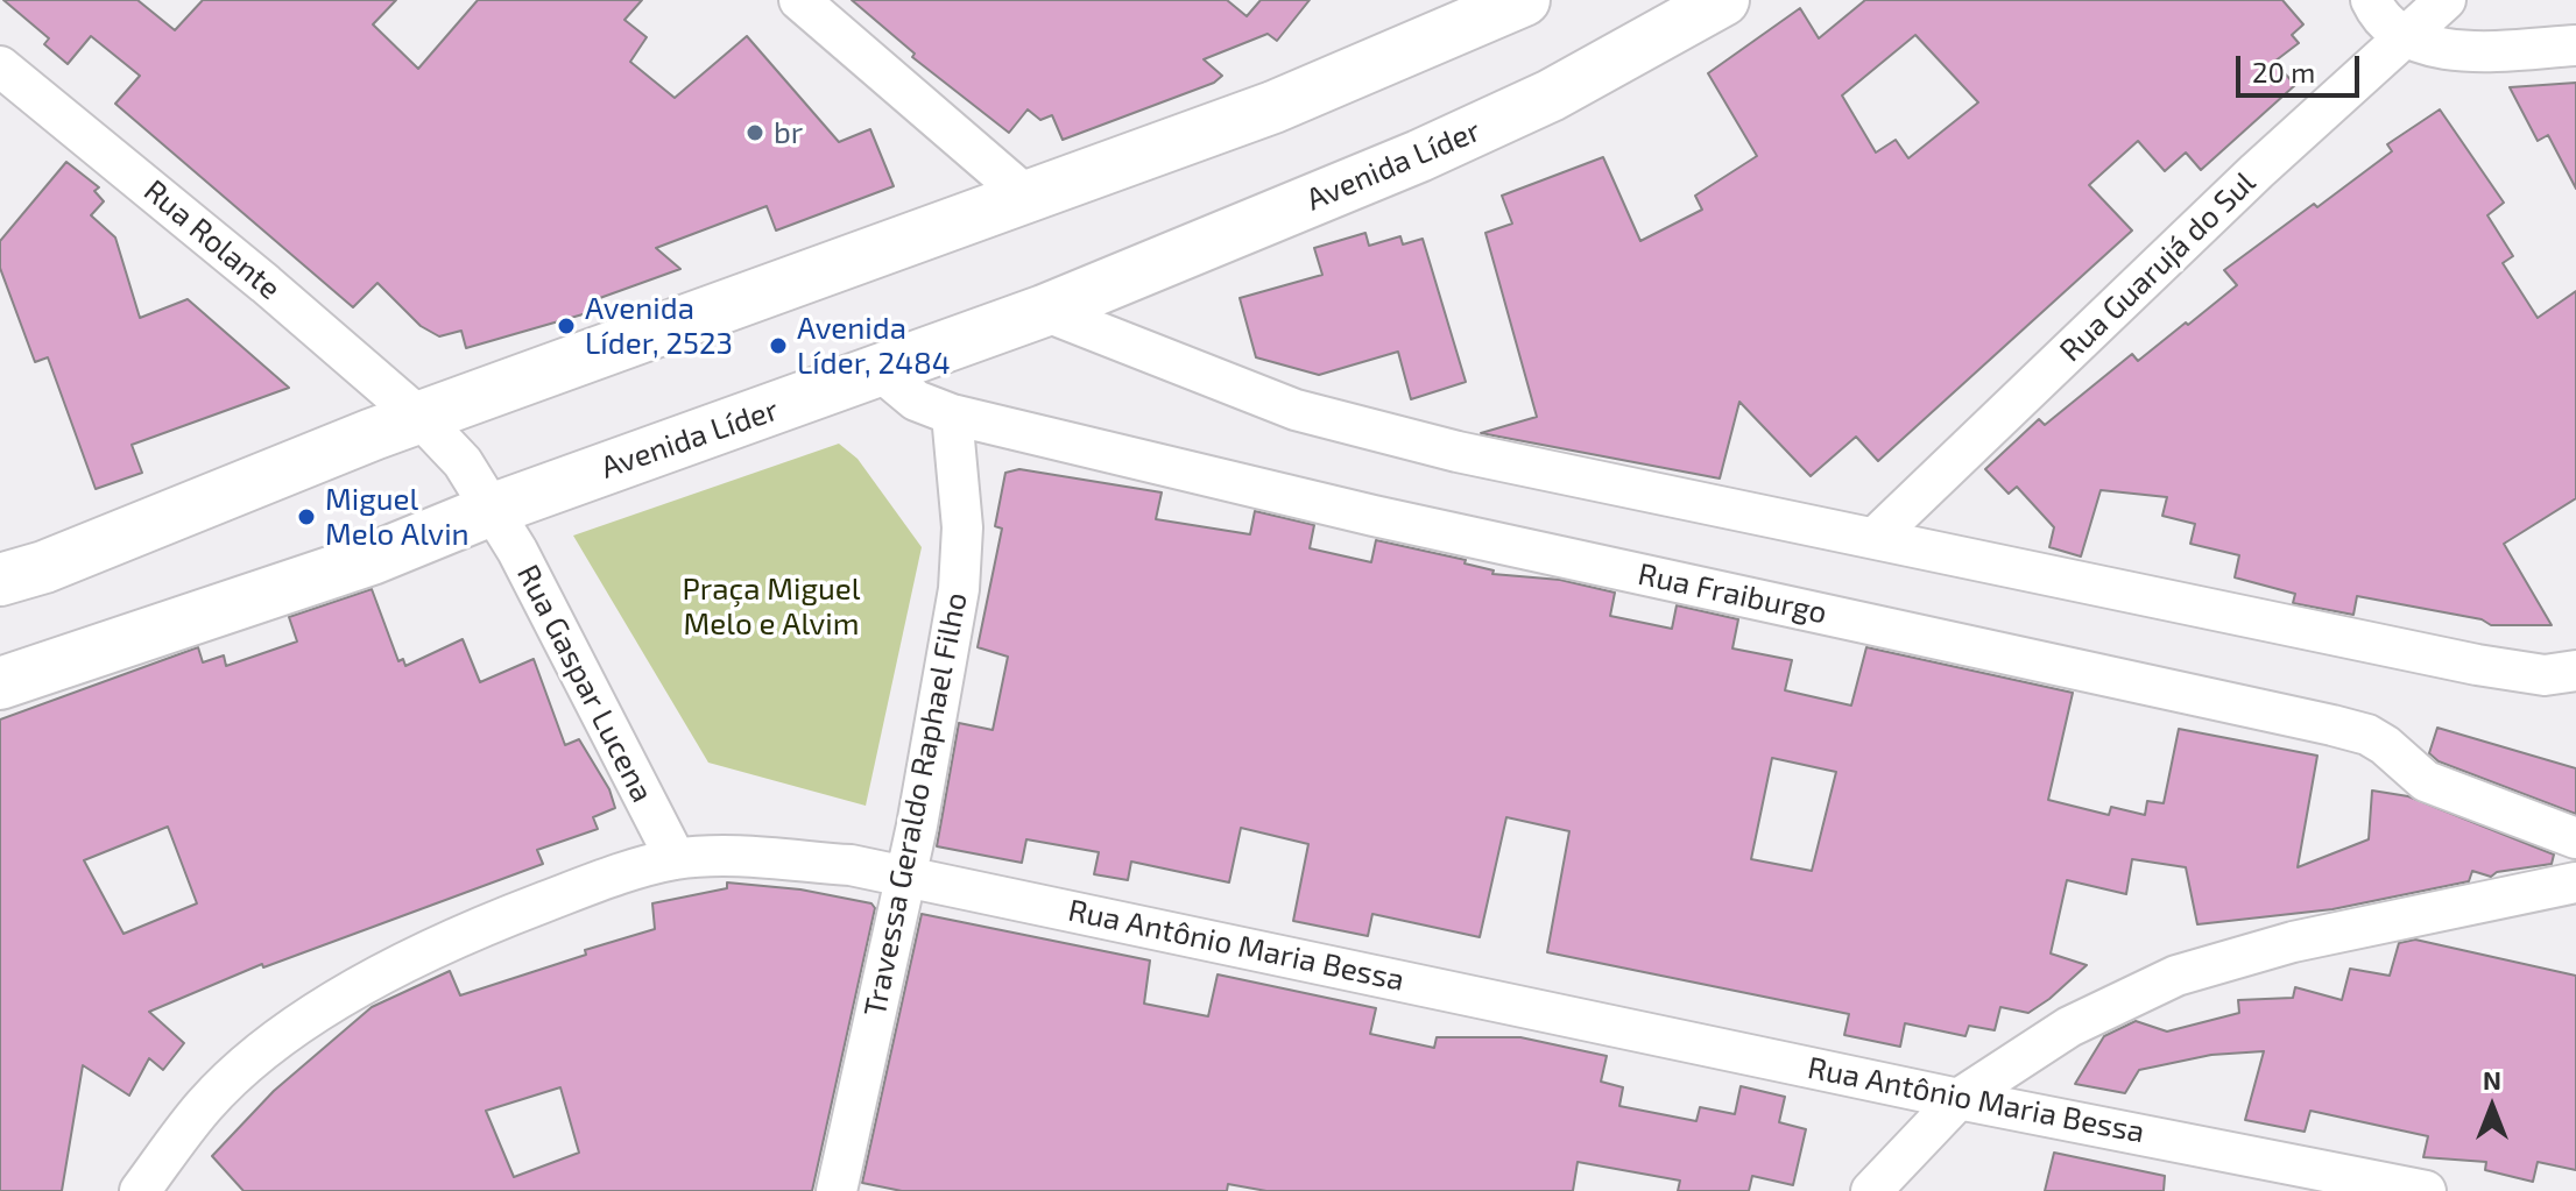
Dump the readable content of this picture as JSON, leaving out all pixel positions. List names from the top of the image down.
{
  "streets": {
    "main road": ["Avenida Líder"],
    "street": [
      "Rua Rolante",
      "Rua Guarujá do Sul",
      "Rua Fraiburgo",
      "Rua Gaspar Lucena",
      "Travessa Geraldo Raphael Filho",
      "Rua Antônio Maria Bessa"
    ]
  },
  "crossings": [
    ["Avenida Líder", "Rua Rolante"],
    ["Avenida Líder", "Rua Fraiburgo"],
    ["Avenida Líder", "Rua Gaspar Lucena"],
    ["Rua Rolante", "Rua Gaspar Lucena"],
    ["Rua Fraiburgo", "Travessa Geraldo Raphael Filho"],
    ["Rua Gaspar Lucena", "Rua Antônio Maria Bessa"],
    ["Travessa Geraldo Raphael Filho", "Rua Antônio Maria Bessa"]
  ],
  "parks": ["Praça Miguel Melo e Alvim"],
  "places": [
    "br",
    "Avenida Líder, 2523",
    "Avenida Líder, 2484",
    "Miguel Melo Alvin"
  ],
  "scale_bar": "20 m",
  "north": "top"
}
